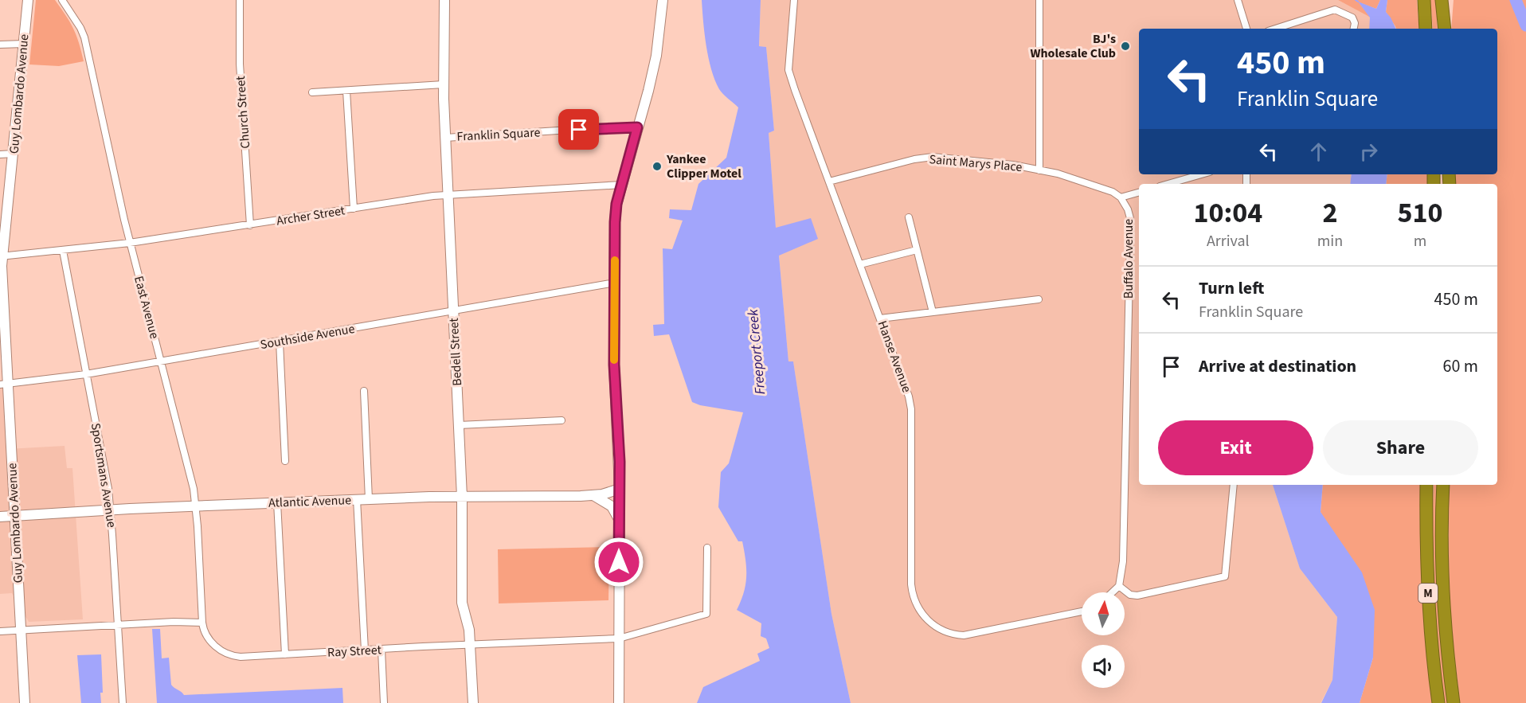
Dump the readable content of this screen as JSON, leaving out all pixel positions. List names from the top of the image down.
{
  "streets": {
    "highway": ["M"],
    "street": [
      "Guy Lombardo Avenue",
      "Church Street",
      "Franklin Square",
      "Saint Marys Place",
      "Archer Street",
      "Buffalo Avenue",
      "East Avenue",
      "Southside Avenue",
      "Bedell Street",
      "Hanse Avenue",
      "Sportsmans Avenue",
      "Atlantic Avenue",
      "Ray Street"
    ]
  },
  "crossings": [
    ["Guy Lombardo Avenue", "Archer Street"],
    ["Guy Lombardo Avenue", "Southside Avenue"],
    ["Guy Lombardo Avenue", "Atlantic Avenue"],
    ["Church Street", "Archer Street"],
    ["Franklin Square", "Bedell Street"],
    ["Saint Marys Place", "Hanse Avenue"],
    ["Archer Street", "East Avenue"],
    ["Archer Street", "Bedell Street"],
    ["Archer Street", "Sportsmans Avenue"],
    ["East Avenue", "Southside Avenue"],
    ["East Avenue", "Atlantic Avenue"],
    ["East Avenue", "Ray Street"],
    ["Southside Avenue", "Bedell Street"],
    ["Southside Avenue", "Sportsmans Avenue"],
    ["Bedell Street", "Atlantic Avenue"],
    ["Bedell Street", "Ray Street"],
    ["Sportsmans Avenue", "Atlantic Avenue"]
  ],
  "water": ["Freeport Creek"],
  "places": ["BJ's Wholesale Club", "Yankee Clipper Motel"],
  "north": "top",
  "page": {
    "turn": ["450 m", "Franklin Square"],
    "eta": [
      "10:04",
      "Arrival",
      "2",
      "min",
      "510",
      "m"
    ],
    "list": [
      {
        "name": "Turn left",
        "note": "Franklin Square",
        "value": "450 m"
      },
      {
        "name": "Arrive at destination",
        "value": "60 m"
      }
    ],
    "buttons": ["Exit", "Share"]
  }
}
